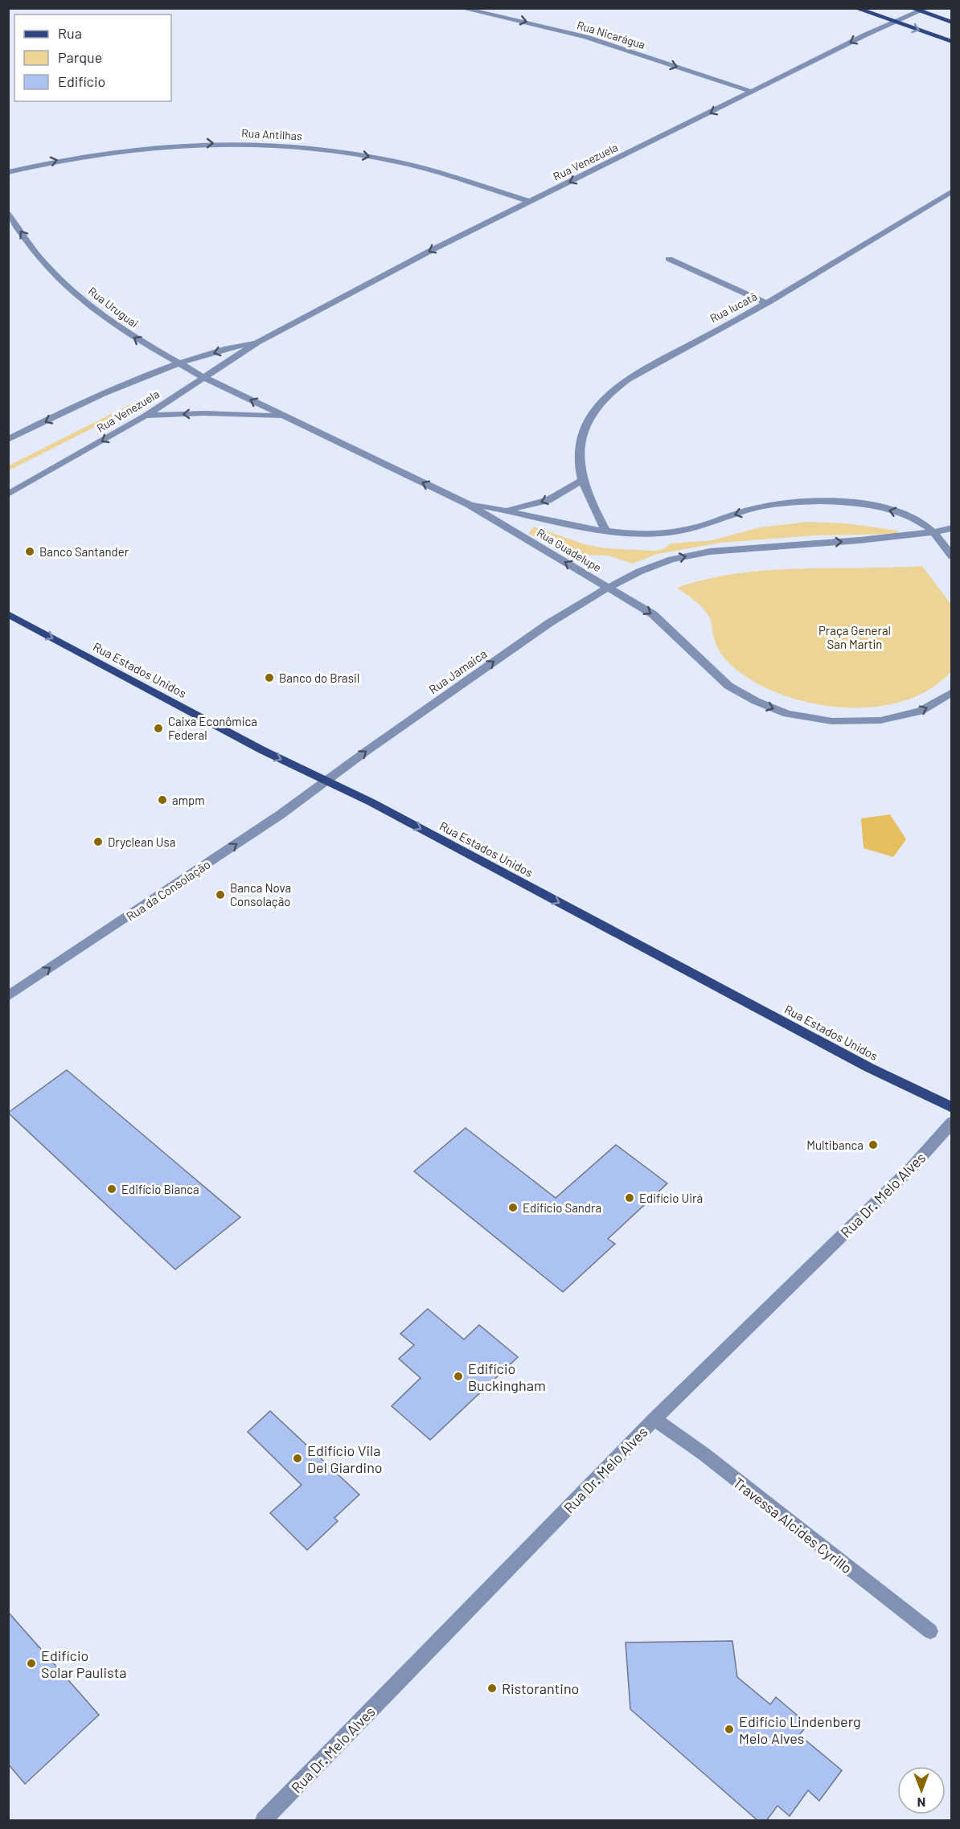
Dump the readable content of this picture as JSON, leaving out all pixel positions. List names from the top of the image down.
{
  "streets": {
    "main road": ["Rua Estados Unidos"],
    "street": [
      "Rua Nicarágua",
      "Rua Antilhas",
      "Rua Venezuela",
      "Rua Uruguai",
      "Rua Iucatã",
      "Rua Guadelupe",
      "Rua Jamaica",
      "Rua da Consolação",
      "Rua Dr. Melo Alves",
      "Travessa Alcides Cyrillo"
    ]
  },
  "crossings": [
    ["Rua Nicarágua", "Rua Venezuela"],
    ["Rua Antilhas", "Rua Venezuela"],
    ["Rua Venezuela", "Rua Uruguai"],
    ["Rua Venezuela", "Rua Guadelupe"],
    ["Rua Uruguai", "Rua Guadelupe"],
    ["Rua Guadelupe", "Rua Jamaica"],
    ["Rua Estados Unidos", "Rua Jamaica"],
    ["Rua Estados Unidos", "Rua da Consolação"],
    ["Rua Jamaica", "Rua da Consolação"],
    ["Rua Dr. Melo Alves", "Travessa Alcides Cyrillo"]
  ],
  "one_way": [
    "Rua Nicarágua",
    "Rua Antilhas",
    "Rua Venezuela",
    "Rua Uruguai",
    "Rua Estados Unidos",
    "Rua Jamaica",
    "Rua da Consolação"
  ],
  "parks": ["Praça General San Martin"],
  "places": [
    "Banco Santander",
    "Banco do Brasil",
    "Caixa Econômica Federal",
    "ampm",
    "Dryclean Usa",
    "Banca Nova Consolação",
    "Multibanca",
    "Edifício Bianca",
    "Edifício Uirá",
    "Edifício Sandra",
    "Edifício Buckingham",
    "Edifício Vila Del Giardino",
    "Edifício Solar Paulista",
    "Ristorantino",
    "Edifício Lindenberg Melo Alves"
  ],
  "legend": ["Rua", "Parque", "Edifício"],
  "north": "bottom"
}
